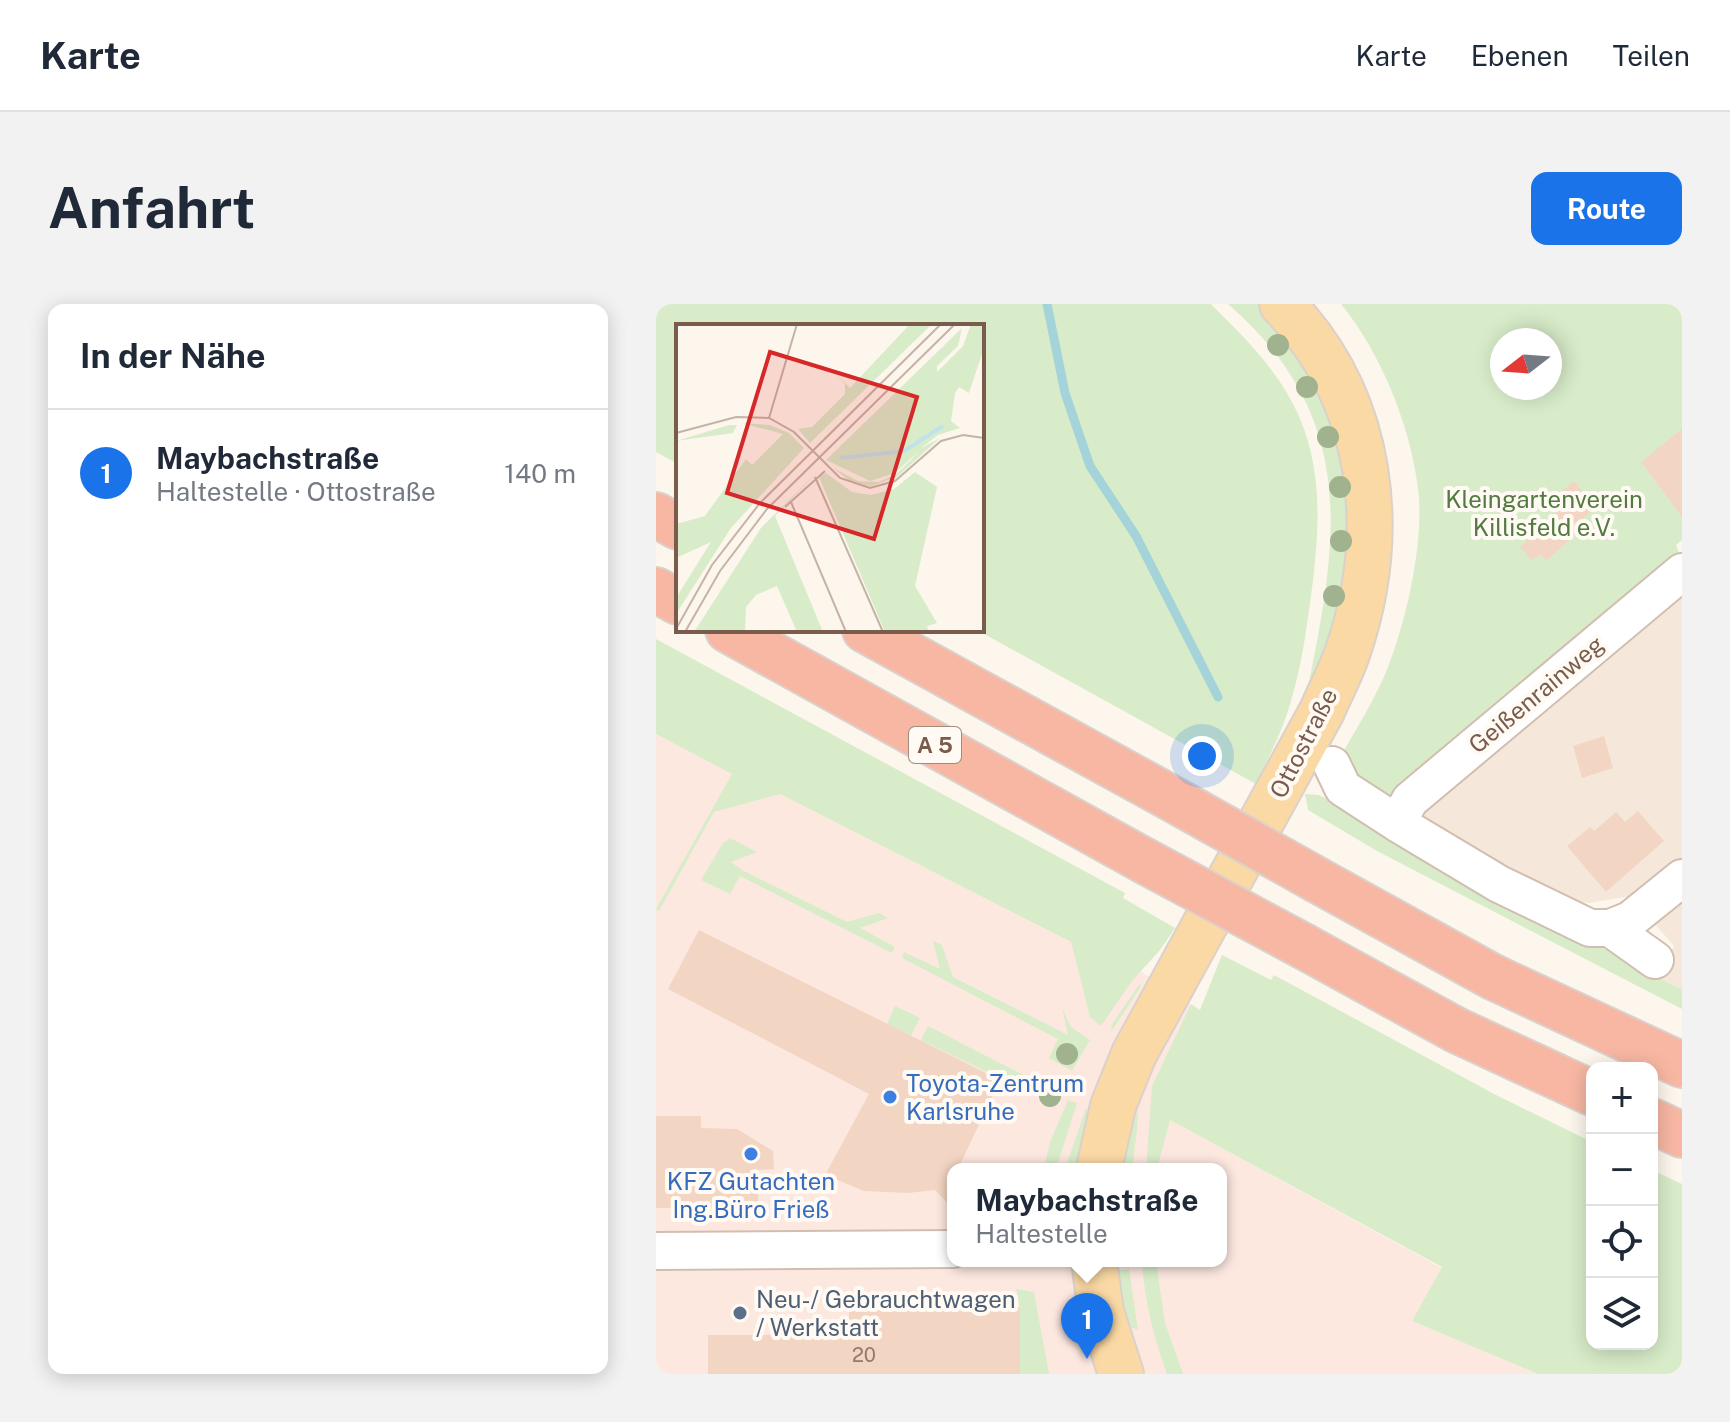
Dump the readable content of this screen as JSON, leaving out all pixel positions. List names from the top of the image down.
{
  "streets": {
    "highway": ["A 5"],
    "main road": ["Ottostraße"],
    "street": ["Geißenrainweg"]
  },
  "parks": ["Kleingartenverein Killisfeld e.V."],
  "places": ["Toyota-Zentrum Karlsruhe", "KFZ Gutachten Ing.Büro Frieß", "Neu-/ Gebrauchtwagen / Werkstatt"],
  "house_numbers": ["20"],
  "north": "left",
  "page": {
    "header": "Karte",
    "nav": ["Karte", "Ebenen", "Teilen"],
    "buttons": "Route",
    "title": "Anfahrt",
    "heading": "In der Nähe",
    "list": [
      {
        "mark": "1",
        "name": "Maybachstraße",
        "note": "Haltestelle · Ottostraße",
        "value": "140 m"
      }
    ],
    "map_buttons": ["+", "−"],
    "popup": ["Maybachstraße", "Haltestelle"],
    "pins": "1"
  }
}
